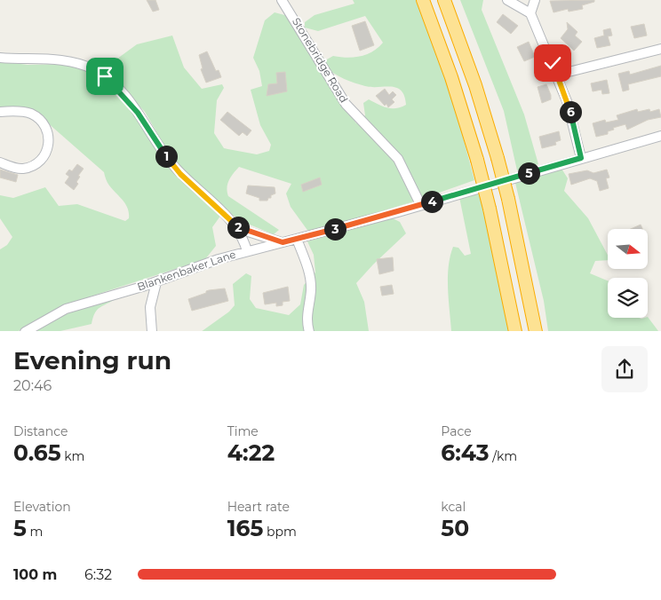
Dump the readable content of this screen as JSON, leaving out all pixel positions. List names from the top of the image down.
{
  "streets": {
    "street": ["Stonebridge Road", "Blankenbaker Lane"]
  },
  "crossings": [
    ["Stonebridge Road", "Blankenbaker Lane"]
  ],
  "north": "right",
  "page": {
    "pins": [
      "6",
      "1",
      "5",
      "4",
      "2",
      "3"
    ],
    "heading": ["Evening run", "20:46"],
    "stats": [
      ["Distance", "0.65 km"],
      ["Time", "4:22"],
      ["Pace", "6:43 /km"],
      ["Elevation", "5 m"],
      ["Heart rate", "165 bpm"],
      ["kcal", "50"]
    ],
    "list": [
      {
        "name": "100 m",
        "note": "6:32"
      }
    ]
  }
}
